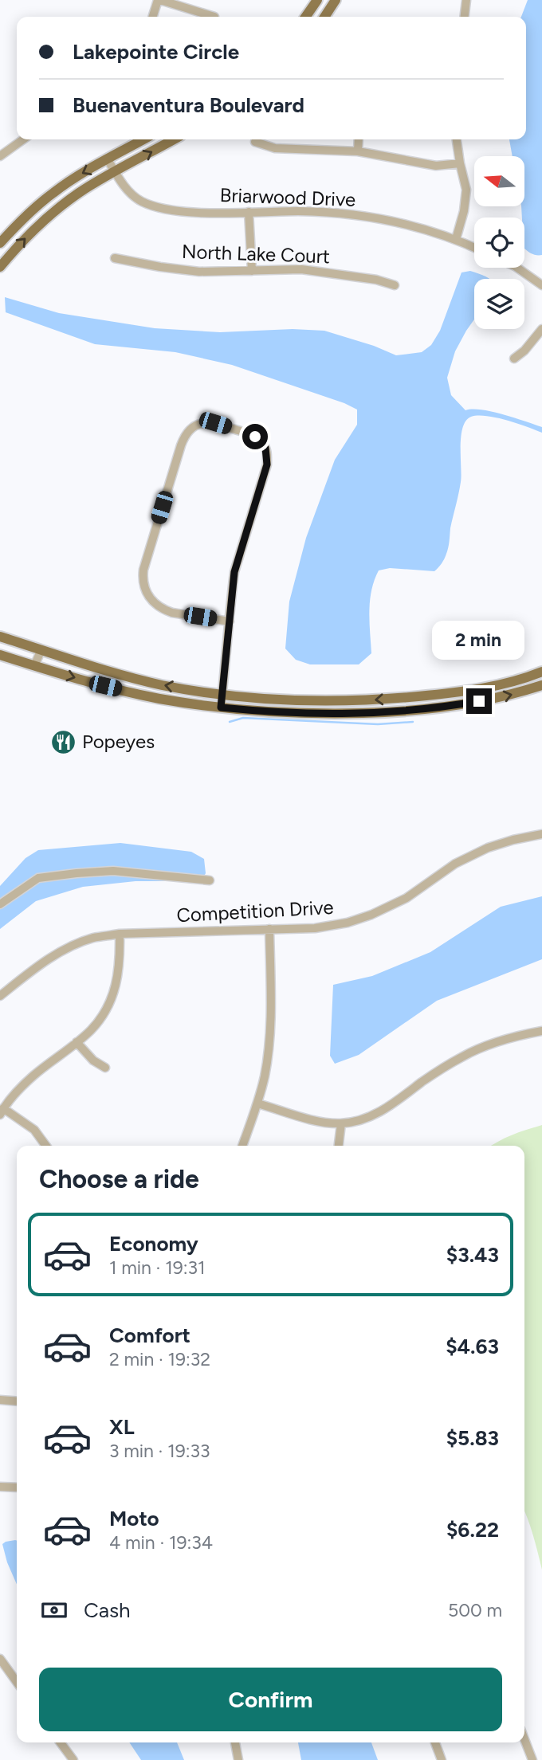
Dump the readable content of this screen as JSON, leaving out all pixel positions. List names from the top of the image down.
{
  "streets": {
    "street": ["Briarwood Drive", "North Lake Court", "Competition Drive"]
  },
  "places": {
    "restaurant": ["Popeyes"]
  },
  "north": "left",
  "page": {
    "banner": ["Lakepointe Circle", "Buenaventura Boulevard"],
    "bubble": "2 min",
    "heading": "Choose a ride",
    "list": [
      {
        "name": "Economy",
        "note": "1 min · 19:31",
        "value": "$3.43"
      },
      {
        "name": "Comfort",
        "note": "2 min · 19:32",
        "value": "$4.63"
      },
      {
        "name": "XL",
        "note": "3 min · 19:33",
        "value": "$5.83"
      },
      {
        "name": "Moto",
        "note": "4 min · 19:34",
        "value": "$6.22"
      }
    ],
    "pay": ["Cash", "500 m"],
    "buttons": "Confirm"
  }
}
